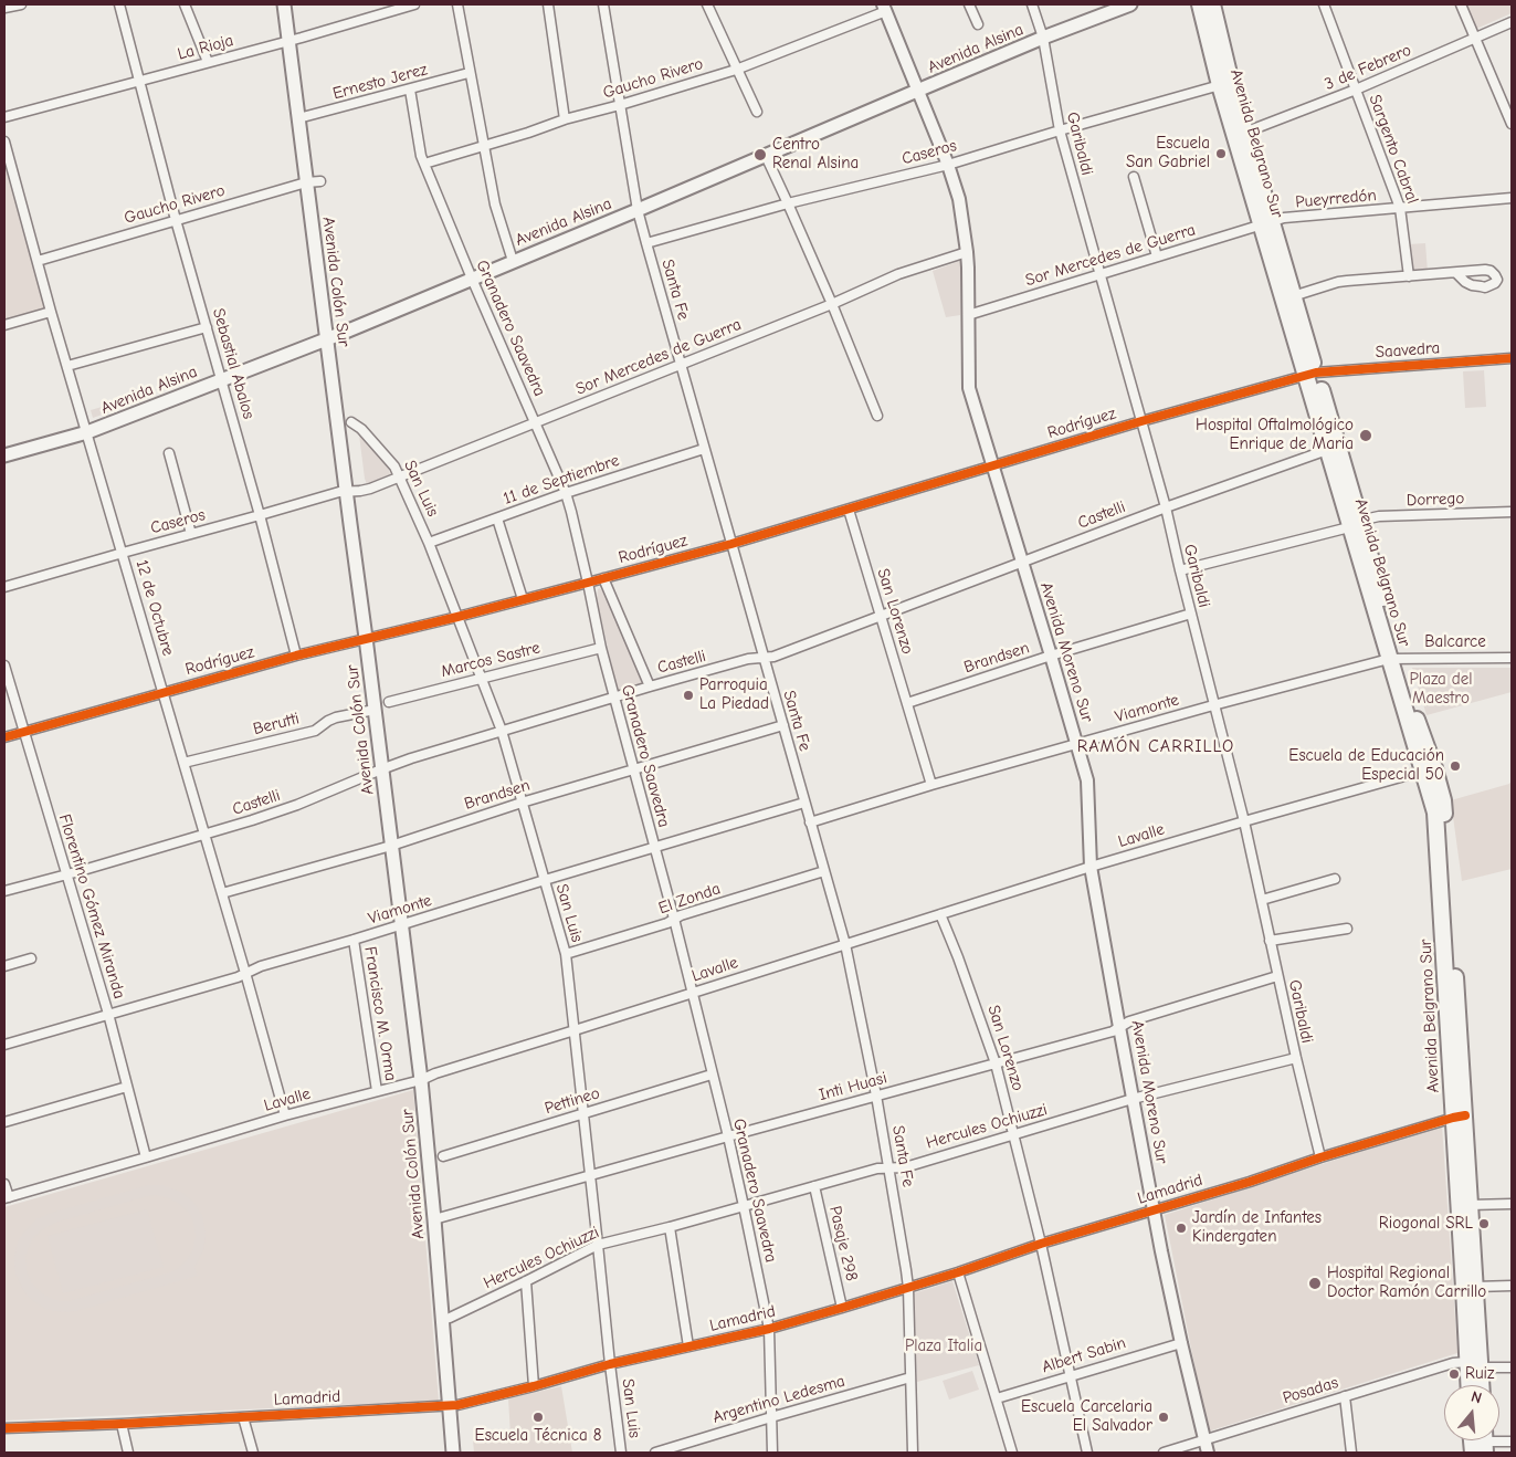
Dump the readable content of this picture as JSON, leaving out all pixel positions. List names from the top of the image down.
{
  "streets": {
    "highway": ["Avenida Belgrano Sur"],
    "main road": ["Avenida Alsina", "Avenida Colón Sur"],
    "street": [
      "La Rioja",
      "3 de Febrero",
      "Gaucho Rivero",
      "Ernesto Jerez",
      "Garibaldi",
      "Sargento Cabral",
      "Caseros",
      "Pueyrredón",
      "Sor Mercedes de Guerra",
      "Santa Fe",
      "Granadero Saavedra",
      "Saavedra",
      "Sebastial Abalos",
      "Rodríguez",
      "11 de Septiembre",
      "San Luis",
      "Dorrego",
      "Castelli",
      "12 de Octubre",
      "San Lorenzo",
      "Balcarce",
      "Avenida Moreno Sur",
      "Brandsen",
      "Marcos Sastre",
      "Viamonte",
      "Berutti",
      "Lavalle",
      "El Zonda",
      "Florentino Gómez Miranda",
      "Francisco M. Orma",
      "Inti Huasi",
      "Pettineo",
      "Hercules Ochiuzzi",
      "Lamadrid",
      "Pasaje 298",
      "Albert Sabin",
      "Posadas",
      "Argentino Ledesma"
    ]
  },
  "crossings": [
    ["La Rioja", "Avenida Colón Sur"],
    ["La Rioja", "Sebastial Abalos"],
    ["Avenida Alsina", "Garibaldi"],
    ["Avenida Alsina", "Avenida Colón Sur"],
    ["Avenida Alsina", "Santa Fe"],
    ["Avenida Alsina", "Granadero Saavedra"],
    ["Avenida Alsina", "Sebastial Abalos"],
    ["Avenida Alsina", "12 de Octubre"],
    ["Avenida Alsina", "Avenida Moreno Sur"],
    ["3 de Febrero", "Avenida Belgrano Sur"],
    ["3 de Febrero", "Sargento Cabral"],
    ["Gaucho Rivero", "Avenida Colón Sur"],
    ["Gaucho Rivero", "Santa Fe"],
    ["Gaucho Rivero", "Granadero Saavedra"],
    ["Gaucho Rivero", "Sebastial Abalos"],
    ["Gaucho Rivero", "12 de Octubre"],
    ["Gaucho Rivero", "Avenida Moreno Sur"],
    ["Ernesto Jerez", "Avenida Colón Sur"],
    ["Ernesto Jerez", "Granadero Saavedra"],
    ["Garibaldi", "Caseros"],
    ["Garibaldi", "Sor Mercedes de Guerra"],
    ["Garibaldi", "Rodríguez"],
    ["Garibaldi", "Castelli"],
    ["Garibaldi", "Brandsen"],
    ["Garibaldi", "Viamonte"],
    ["Garibaldi", "Lavalle"],
    ["Garibaldi", "Inti Huasi"],
    ["Garibaldi", "Hercules Ochiuzzi"],
    ["Garibaldi", "Lamadrid"],
    ["Avenida Belgrano Sur", "Caseros"],
    ["Avenida Belgrano Sur", "Pueyrredón"],
    ["Avenida Belgrano Sur", "Sor Mercedes de Guerra"],
    ["Avenida Belgrano Sur", "Saavedra"],
    ["Avenida Belgrano Sur", "Rodríguez"],
    ["Avenida Belgrano Sur", "Dorrego"],
    ["Avenida Belgrano Sur", "Castelli"],
    ["Avenida Belgrano Sur", "Balcarce"],
    ["Avenida Belgrano Sur", "Viamonte"],
    ["Avenida Belgrano Sur", "Lavalle"],
    ["Avenida Belgrano Sur", "Lamadrid"],
    ["Avenida Belgrano Sur", "Posadas"],
    ["Sargento Cabral", "Pueyrredón"],
    ["Caseros", "Sor Mercedes de Guerra"],
    ["Caseros", "Avenida Colón Sur"],
    ["Caseros", "Santa Fe"],
    ["Caseros", "Sebastial Abalos"],
    ["Caseros", "12 de Octubre"],
    ["Caseros", "Avenida Moreno Sur"],
    ["Pueyrredón", "Sor Mercedes de Guerra"],
    ["Sor Mercedes de Guerra", "Santa Fe"],
    ["Sor Mercedes de Guerra", "Granadero Saavedra"],
    ["Sor Mercedes de Guerra", "San Luis"],
    ["Sor Mercedes de Guerra", "Avenida Moreno Sur"],
    ["Avenida Colón Sur", "Rodríguez"],
    ["Avenida Colón Sur", "Castelli"],
    ["Avenida Colón Sur", "Brandsen"],
    ["Avenida Colón Sur", "Viamonte"],
    ["Avenida Colón Sur", "Berutti"],
    ["Avenida Colón Sur", "Lavalle"],
    ["Avenida Colón Sur", "Inti Huasi"],
    ["Avenida Colón Sur", "Hercules Ochiuzzi"],
    ["Avenida Colón Sur", "Lamadrid"],
    ["Santa Fe", "Rodríguez"],
    ["Santa Fe", "11 de Septiembre"],
    ["Santa Fe", "Castelli"],
    ["Santa Fe", "Brandsen"],
    ["Santa Fe", "Viamonte"],
    ["Santa Fe", "Lavalle"],
    ["Santa Fe", "El Zonda"],
    ["Santa Fe", "Inti Huasi"],
    ["Santa Fe", "Hercules Ochiuzzi"],
    ["Santa Fe", "Lamadrid"],
    ["Santa Fe", "Argentino Ledesma"],
    ["Granadero Saavedra", "Rodríguez"],
    ["Granadero Saavedra", "11 de Septiembre"],
    ["Granadero Saavedra", "Castelli"],
    ["Granadero Saavedra", "Brandsen"],
    ["Granadero Saavedra", "Marcos Sastre"],
    ["Granadero Saavedra", "Viamonte"],
    ["Granadero Saavedra", "Lavalle"],
    ["Granadero Saavedra", "El Zonda"],
    ["Granadero Saavedra", "Inti Huasi"],
    ["Granadero Saavedra", "Pettineo"],
    ["Granadero Saavedra", "Hercules Ochiuzzi"],
    ["Granadero Saavedra", "Lamadrid"],
    ["Granadero Saavedra", "Argentino Ledesma"],
    ["Saavedra", "Rodríguez"],
    ["Sebastial Abalos", "Rodríguez"],
    ["Rodríguez", "San Luis"],
    ["Rodríguez", "12 de Octubre"],
    ["Rodríguez", "San Lorenzo"],
    ["Rodríguez", "Avenida Moreno Sur"],
    ["Rodríguez", "Florentino Gómez Miranda"],
    ["11 de Septiembre", "San Luis"],
    ["San Luis", "Castelli"],
    ["San Luis", "Brandsen"],
    ["San Luis", "Marcos Sastre"],
    ["San Luis", "Viamonte"],
    ["San Luis", "Lavalle"],
    ["San Luis", "El Zonda"],
    ["San Luis", "Inti Huasi"],
    ["San Luis", "Pettineo"],
    ["San Luis", "Hercules Ochiuzzi"],
    ["San Luis", "Lamadrid"],
    ["Castelli", "12 de Octubre"],
    ["Castelli", "San Lorenzo"],
    ["Castelli", "Avenida Moreno Sur"],
    ["Castelli", "Florentino Gómez Miranda"],
    ["12 de Octubre", "Brandsen"],
    ["12 de Octubre", "Viamonte"],
    ["12 de Octubre", "Berutti"],
    ["12 de Octubre", "Lavalle"],
    ["San Lorenzo", "Brandsen"],
    ["San Lorenzo", "Viamonte"],
    ["San Lorenzo", "Lavalle"],
    ["San Lorenzo", "Inti Huasi"],
    ["San Lorenzo", "Hercules Ochiuzzi"],
    ["San Lorenzo", "Lamadrid"],
    ["San Lorenzo", "Albert Sabin"],
    ["Balcarce", "Viamonte"],
    ["Avenida Moreno Sur", "Brandsen"],
    ["Avenida Moreno Sur", "Viamonte"],
    ["Avenida Moreno Sur", "Lavalle"],
    ["Avenida Moreno Sur", "Inti Huasi"],
    ["Avenida Moreno Sur", "Hercules Ochiuzzi"],
    ["Avenida Moreno Sur", "Lamadrid"],
    ["Avenida Moreno Sur", "Albert Sabin"],
    ["Avenida Moreno Sur", "Posadas"],
    ["Viamonte", "Florentino Gómez Miranda"],
    ["Viamonte", "Francisco M. Orma"],
    ["Lavalle", "Florentino Gómez Miranda"],
    ["Lavalle", "Francisco M. Orma"],
    ["Hercules Ochiuzzi", "Pasaje 298"],
    ["Lamadrid", "Pasaje 298"]
  ],
  "districts": ["RAMÓN CARRILLO"],
  "parks": ["Plaza del Maestro", "Plaza Italia"],
  "places": [
    "Escuela San Gabriel",
    "Centro Renal Alsina",
    "Hospital Oftalmológico Enrique de Maria",
    "Parroquia La Piedad",
    "Escuela de Educación Especial 50",
    "Riogonal SRL",
    "Jardín de Infantes Kindergaten",
    "Hospital Regional Doctor Ramón Carrillo",
    "Ruiz",
    "Escuela Técnica 8",
    "Escuela Carcelaria El Salvador"
  ],
  "north": "top"
}
